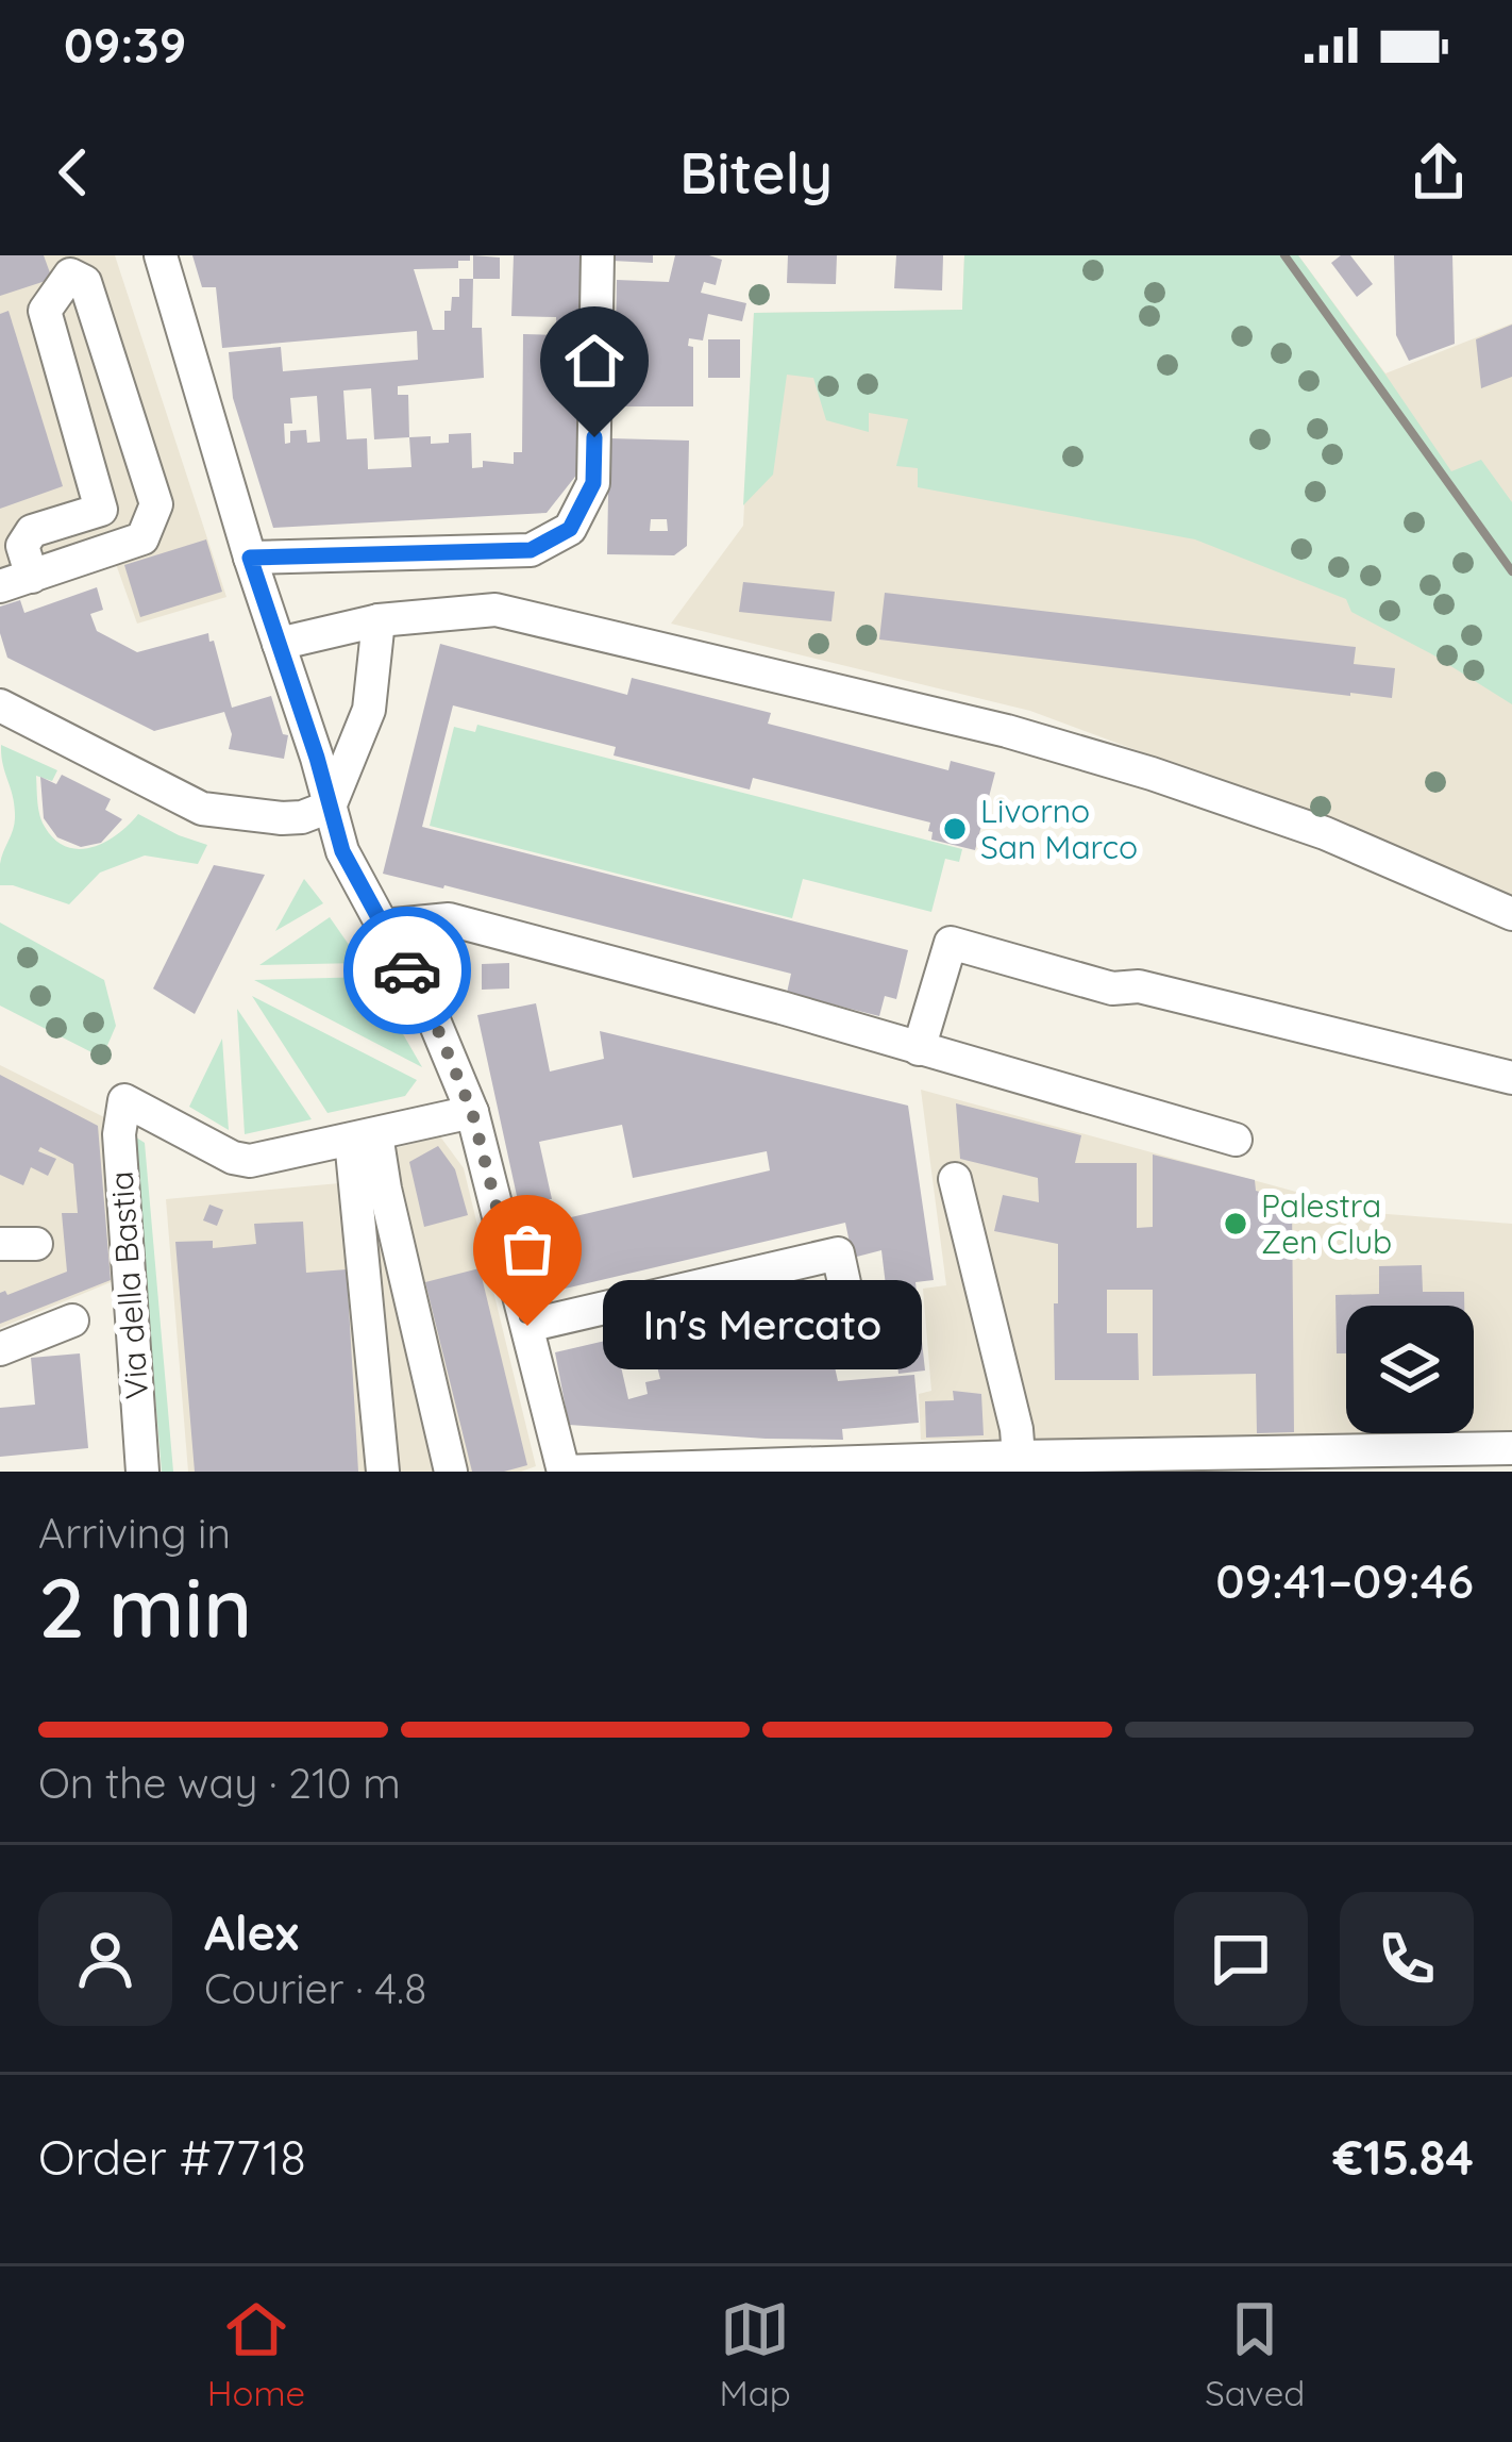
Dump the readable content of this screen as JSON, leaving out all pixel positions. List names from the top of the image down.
{
  "streets": {
    "street": ["Via della Bastia"]
  },
  "places": ["Livorno San Marco", "Palestra Zen Club", "In's Mercato"],
  "page": {
    "status": "09:39",
    "header": "Bitely",
    "bubble": "In's Mercato",
    "heading": ["2 min", "Arriving in", "09:41–09:46"],
    "panel": [
      "Alex",
      "Courier · 4.8",
      "Order #7718",
      "€15.84"
    ],
    "bar": "On the way · 210 m",
    "tabs": ["Home", "Map", "Saved"]
  }
}
